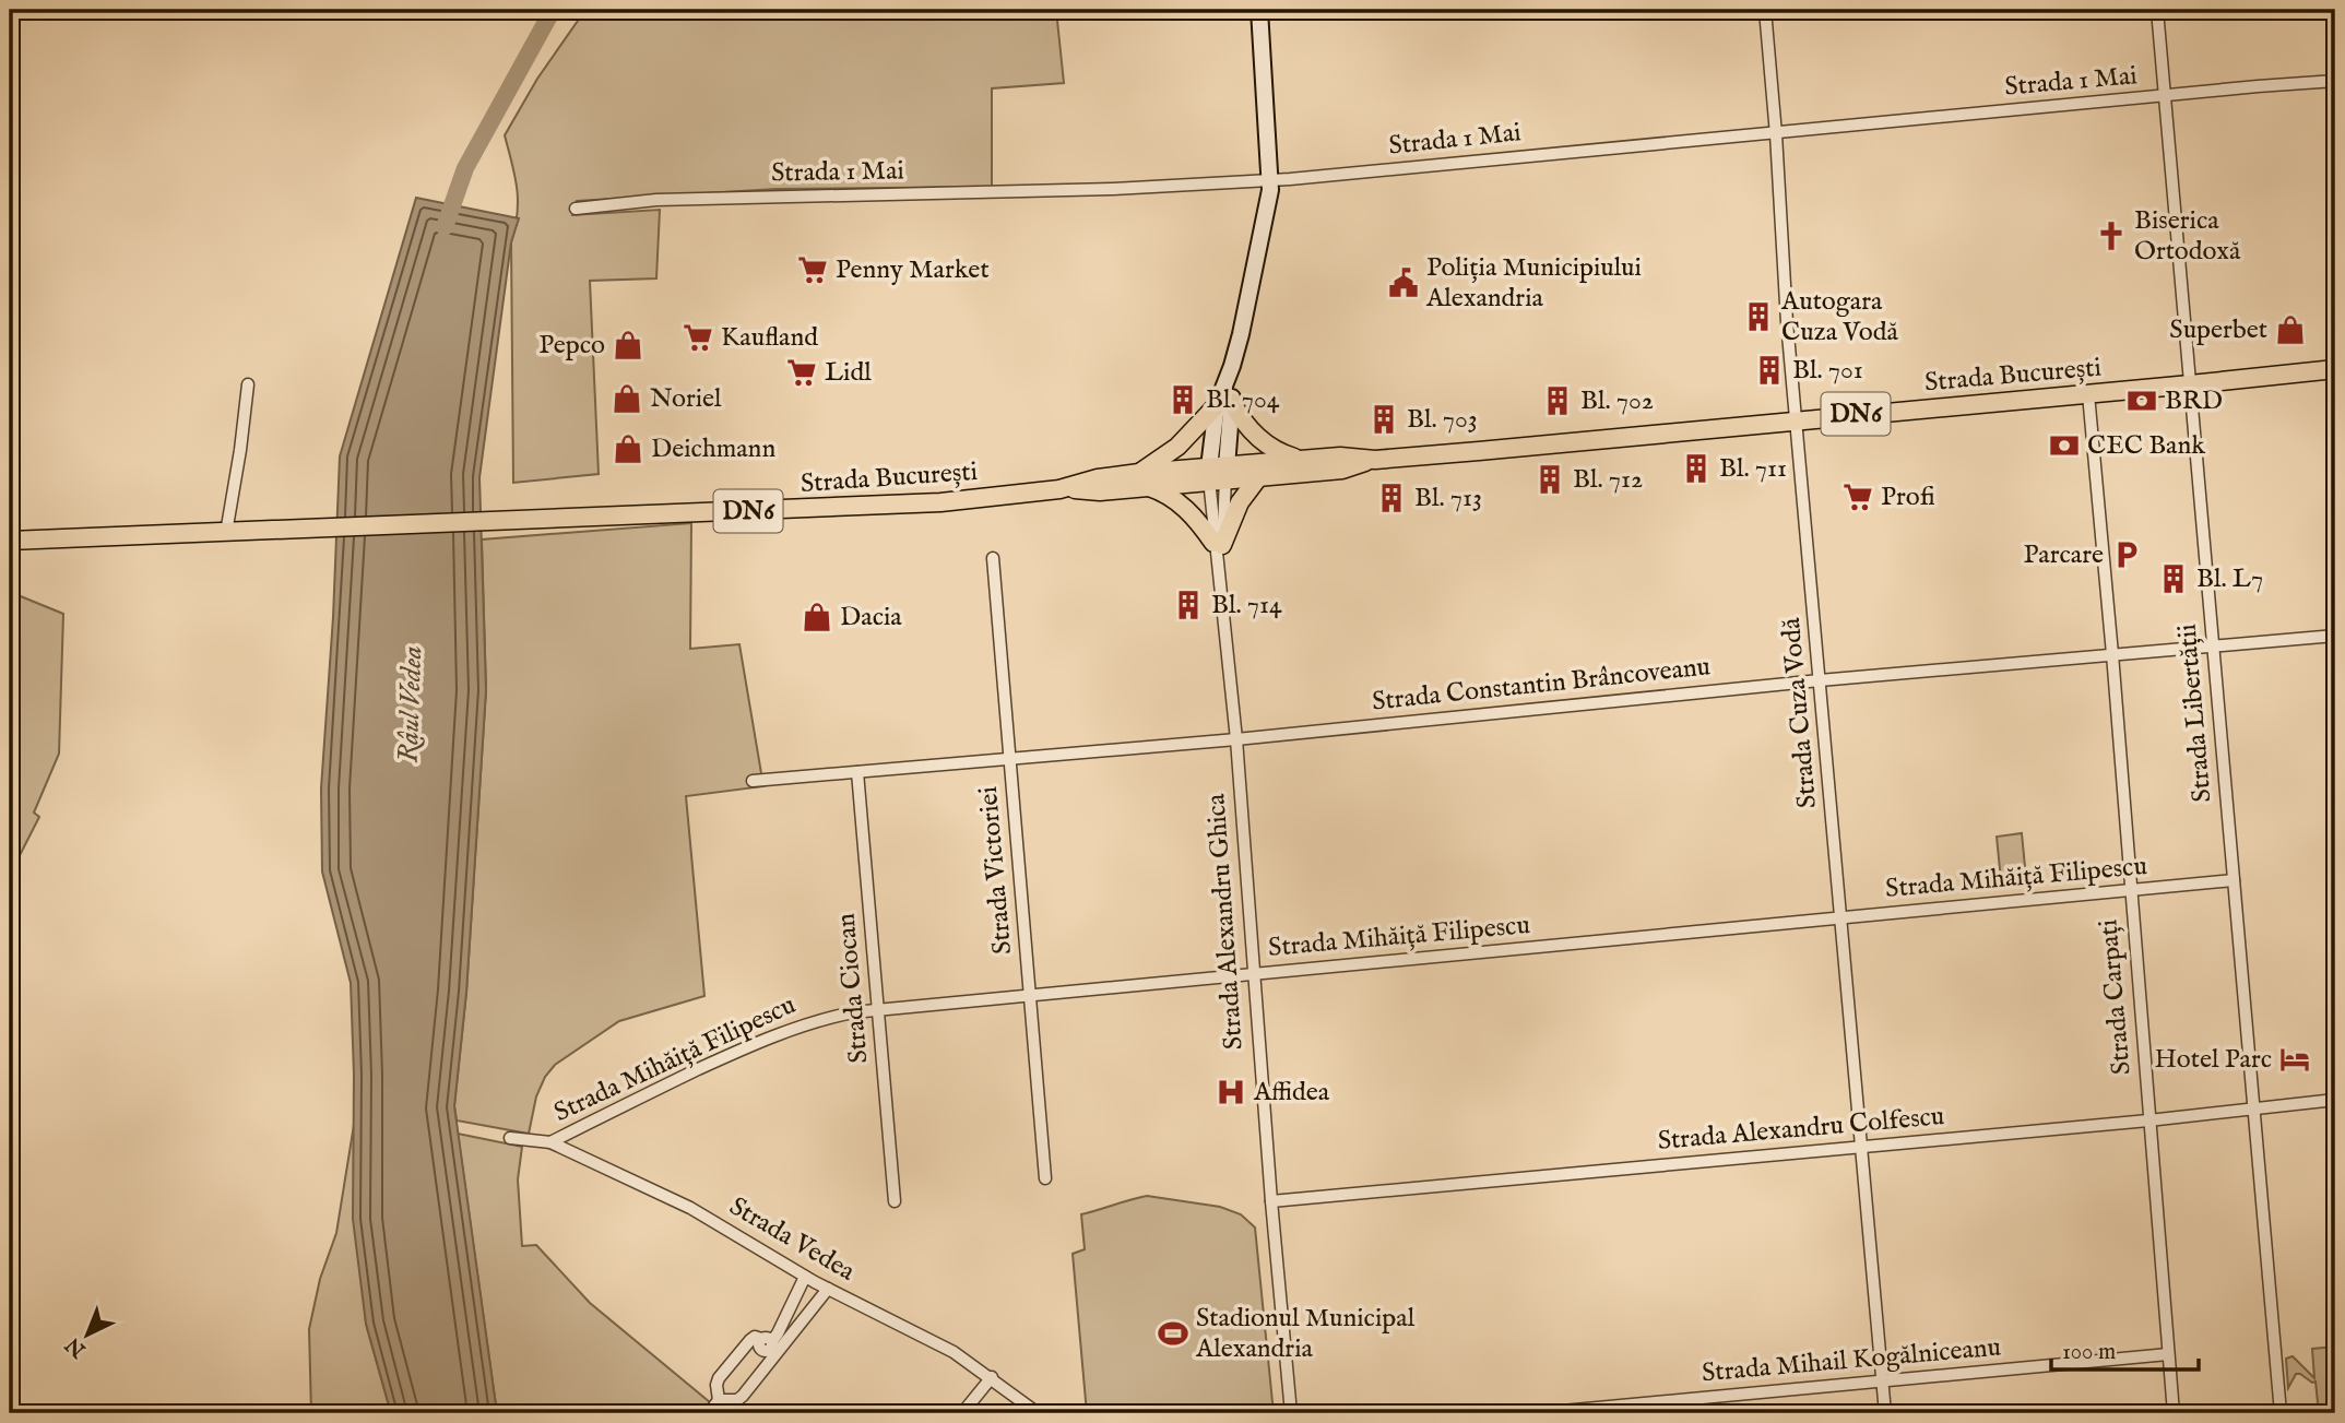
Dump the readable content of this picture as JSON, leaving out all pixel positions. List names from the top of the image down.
{
  "streets": {
    "main road": ["Strada București", "DN6"],
    "street": [
      "Strada 1 Mai",
      "Strada Constantin Brâncoveanu",
      "Strada Cuza Vodă",
      "Strada Libertății",
      "Strada Victoriei",
      "Strada Mihăiță Filipescu",
      "Strada Alexandru Ghica",
      "Strada Ciocan",
      "Strada Carpați",
      "Strada Alexandru Colfescu",
      "Strada Vedea",
      "Strada Mihail Kogălniceanu"
    ]
  },
  "crossings": [
    ["Strada 1 Mai", "Strada Cuza Vodă"],
    ["Strada 1 Mai", "Strada Libertății"],
    ["Strada 1 Mai", "Strada Alexandru Ghica"],
    ["Strada București", "DN6"],
    ["Strada București", "Strada Cuza Vodă"],
    ["Strada București", "Strada Libertății"],
    ["Strada București", "Strada Alexandru Ghica"],
    ["Strada București", "Strada Carpați"],
    ["Strada Constantin Brâncoveanu", "Strada Cuza Vodă"],
    ["Strada Constantin Brâncoveanu", "Strada Libertății"],
    ["Strada Constantin Brâncoveanu", "Strada Victoriei"],
    ["Strada Constantin Brâncoveanu", "Strada Alexandru Ghica"],
    ["Strada Constantin Brâncoveanu", "Strada Ciocan"],
    ["Strada Constantin Brâncoveanu", "Strada Carpați"],
    ["Strada Cuza Vodă", "Strada Mihăiță Filipescu"],
    ["Strada Cuza Vodă", "Strada Alexandru Colfescu"],
    ["Strada Cuza Vodă", "Strada Mihail Kogălniceanu"],
    ["Strada Libertății", "Strada Mihăiță Filipescu"],
    ["Strada Libertății", "Strada Alexandru Colfescu"],
    ["Strada Victoriei", "Strada Mihăiță Filipescu"],
    ["Strada Mihăiță Filipescu", "Strada Alexandru Ghica"],
    ["Strada Mihăiță Filipescu", "Strada Ciocan"],
    ["Strada Mihăiță Filipescu", "Strada Carpați"],
    ["Strada Mihăiță Filipescu", "Strada Vedea"],
    ["Strada Alexandru Ghica", "Strada Alexandru Colfescu"],
    ["Strada Carpați", "Strada Alexandru Colfescu"],
    ["Strada Carpați", "Strada Mihail Kogălniceanu"]
  ],
  "water": ["Râul Vedea"],
  "places": {
    "church": ["Biserica Ortodoxă"],
    "supermarket": [
      "Penny Market",
      "Kaufland",
      "Lidl",
      "Profi"
    ],
    "public building": ["Poliția Municipiului Alexandria"],
    "building": [
      "Autogara Cuza Vodă",
      "Bl. 701",
      "Bl. 704",
      "Bl. 702",
      "Bl. 703",
      "Bl. 711",
      "Bl. 712",
      "Bl. 713",
      "Bl. L7",
      "Bl. 714"
    ],
    "shop": [
      "Superbet",
      "Pepco",
      "Noriel",
      "Deichmann",
      "Dacia"
    ],
    "bank": ["BRD", "CEC Bank"],
    "parking": ["Parcare"],
    "hotel": ["Hotel Parc"],
    "hospital": ["Affidea"],
    "sports": ["Stadionul Municipal Alexandria"]
  },
  "scale_bar": "100 m",
  "north": "bottom left"
}
